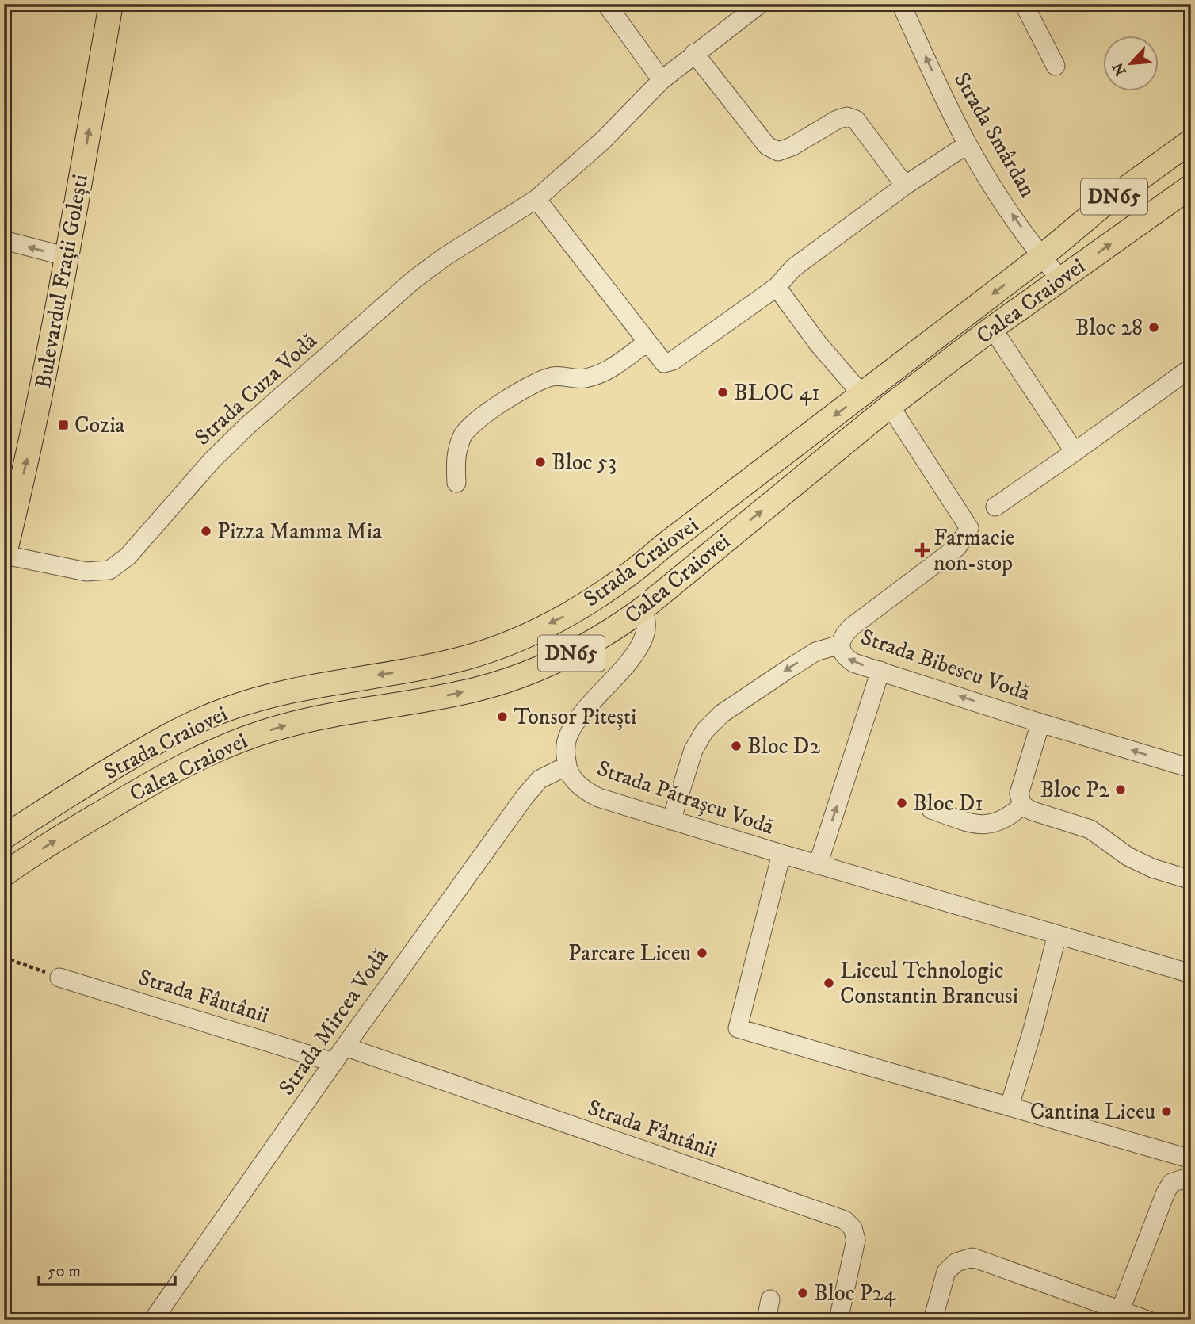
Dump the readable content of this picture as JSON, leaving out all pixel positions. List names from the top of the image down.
{
  "streets": {
    "main road": [
      "DN65",
      "Bulevardul Frații Golești",
      "Calea Craiovei",
      "Strada Craiovei"
    ],
    "street": [
      "Strada Smârdan",
      "Strada Cuza Vodă",
      "Strada Bibescu Vodă",
      "Strada Pătrașcu Vodă",
      "Strada Fântânii",
      "Strada Mircea Vodă"
    ]
  },
  "crossings": [
    ["Strada Smârdan", "Calea Craiovei"],
    ["Strada Smârdan", "Strada Craiovei"],
    ["Bulevardul Frații Golești", "Strada Cuza Vodă"],
    ["Calea Craiovei", "Strada Craiovei"],
    ["Calea Craiovei", "Strada Bibescu Vodă"],
    ["Calea Craiovei", "Strada Pătrașcu Vodă"],
    ["Strada Pătrașcu Vodă", "Strada Mircea Vodă"],
    ["Strada Fântânii", "Strada Mircea Vodă"]
  ],
  "one_way": [
    "Strada Smârdan",
    "Bulevardul Frații Golești",
    "Calea Craiovei",
    "Strada Craiovei"
  ],
  "places": {
    "other": [
      "Bloc 28",
      "BLOC 41",
      "Bloc 53",
      "Pizza Mamma Mia",
      "Tonsor Pitești",
      "Bloc D2",
      "Bloc P2",
      "Bloc D1",
      "Parcare Liceu",
      "Liceul Tehnologic Constantin Brancusi",
      "Cantina Liceu",
      "Bloc P24"
    ],
    "transit": ["Cozia"],
    "health": ["Farmacie non-stop"]
  },
  "scale_bar": "50 m",
  "north": "bottom left"
}
